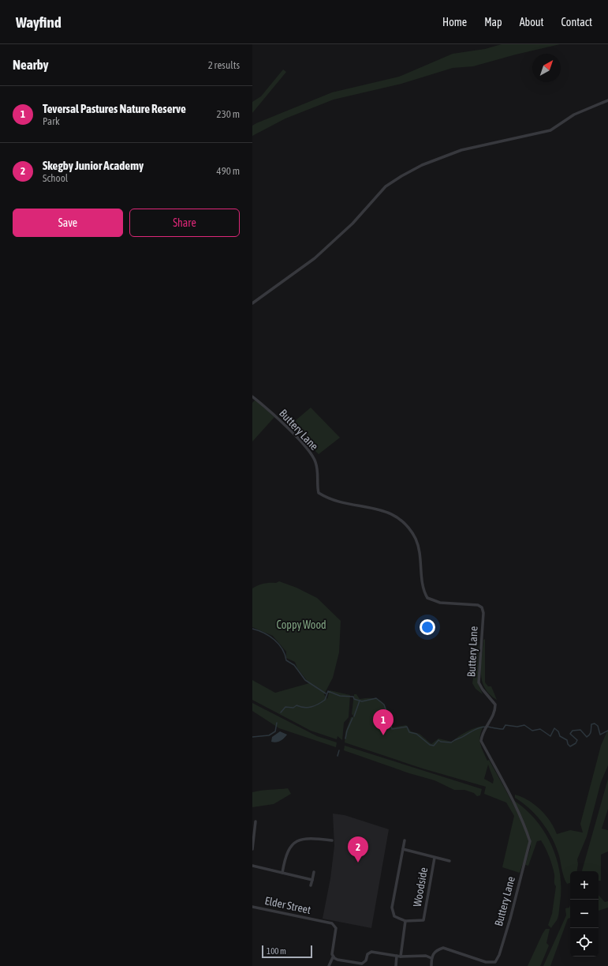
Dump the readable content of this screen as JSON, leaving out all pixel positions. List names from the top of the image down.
{
  "streets": {
    "street": ["Buttery Lane", "Woodside", "Elder Street"]
  },
  "parks": ["Coppy Wood"],
  "scale_bar": "100 m",
  "north": "top right",
  "page": {
    "header": "Wayfind",
    "nav": [
      "Home",
      "Map",
      "About",
      "Contact"
    ],
    "heading": ["Nearby", "2 results"],
    "list": [
      {
        "mark": "1",
        "name": "Teversal Pastures Nature Reserve",
        "note": "Park",
        "value": "230 m"
      },
      {
        "mark": "2",
        "name": "Skegby Junior Academy",
        "note": "School",
        "value": "490 m"
      }
    ],
    "buttons": ["Save", "Share"],
    "pins": ["1", "2"],
    "map_buttons": ["+", "−"],
    "scale": "100 m"
  }
}
